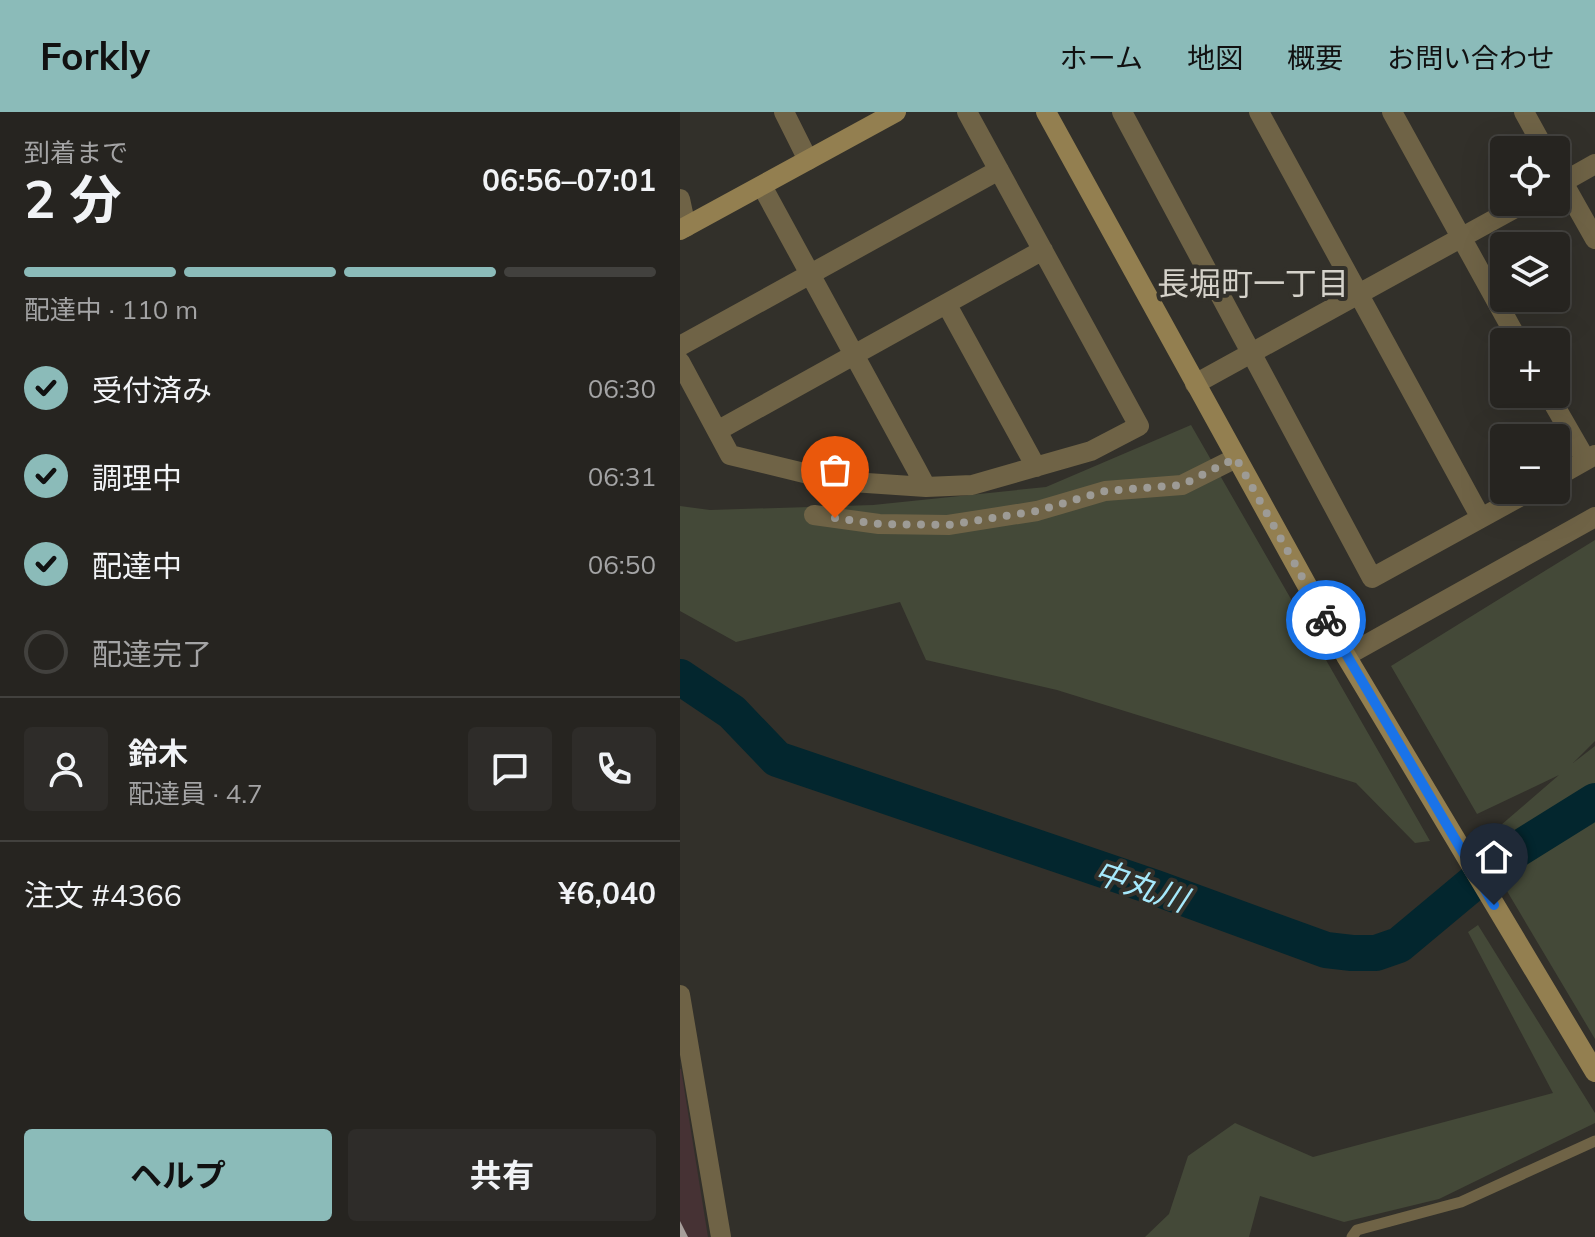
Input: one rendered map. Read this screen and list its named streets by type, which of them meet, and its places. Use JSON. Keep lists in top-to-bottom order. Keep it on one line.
{"districts":["長堀町一丁目"],"water":["中丸川"],"page":{"header":"Forkly","nav":["ホーム","地図","概要","お問い合わせ"],"heading":["2 分","到着まで","06:56–07:01"],"panel":["鈴木","配達員 · 4.7","注文 #4366","¥6,040"],"map_buttons":["+","−"],"bar":"配達中 · 110 m","list":[["受付済み","06:30"],["調理中","06:31"],["配達中","06:50"],"配達完了"],"buttons":["ヘルプ","共有"]}}
